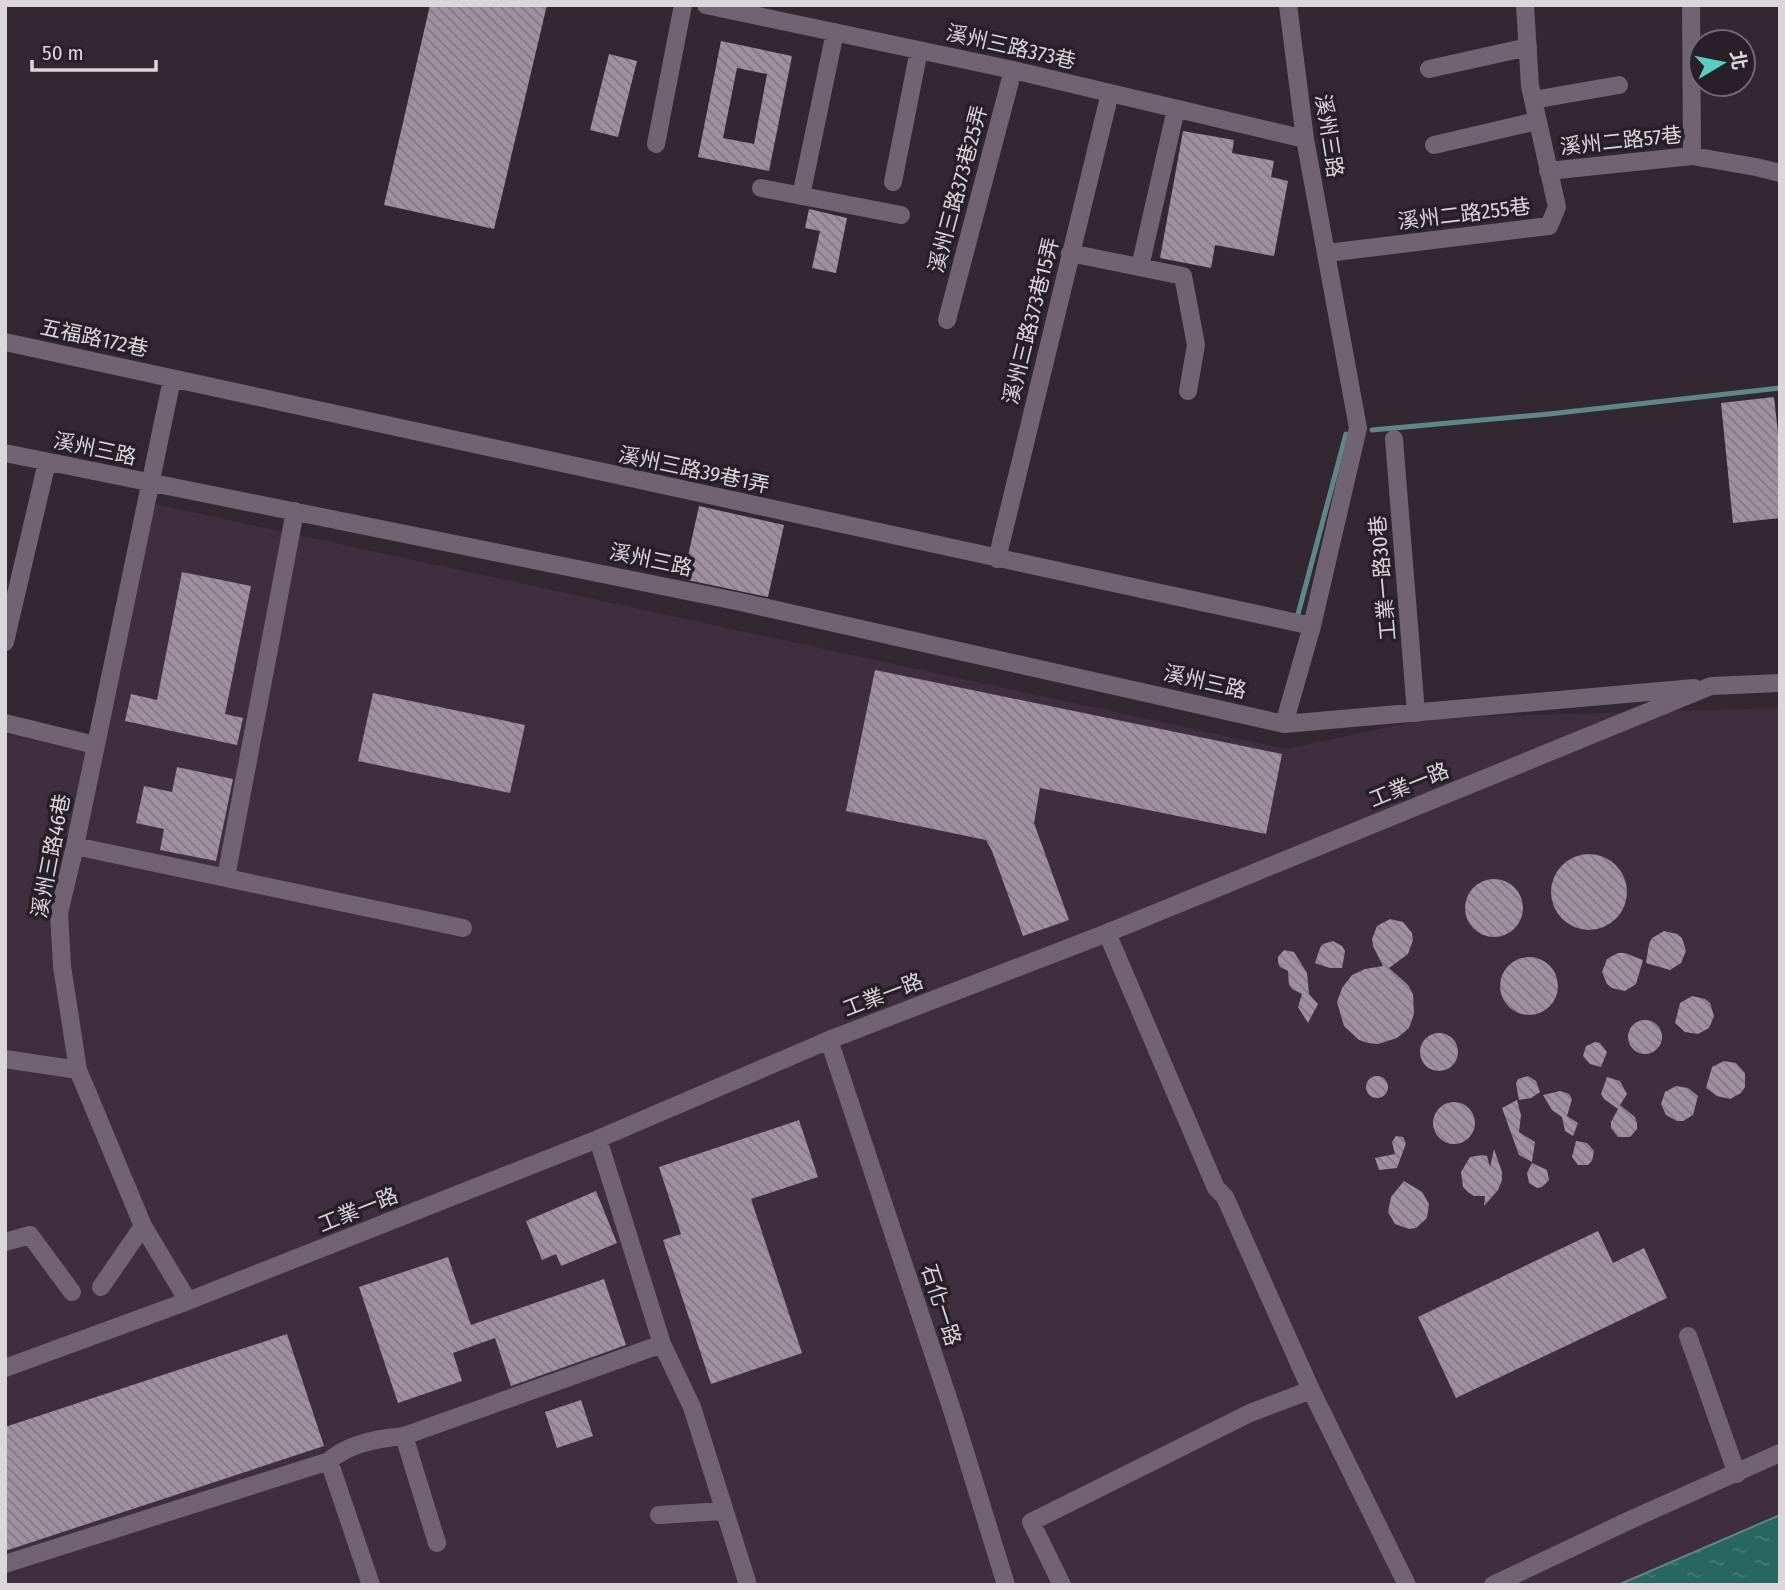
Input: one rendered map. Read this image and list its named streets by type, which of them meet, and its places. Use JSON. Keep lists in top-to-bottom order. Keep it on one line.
{"streets":{"street":["溪州三路373巷","溪州三路","溪州二路57巷","溪州三路373巷25弄","溪州二路255巷","溪州三路373巷15弄","五福路172巷","溪州三路39巷1弄","工業一路30巷","工業一路","溪州三路46巷","石化一路"]},"crossings":[["溪州三路373巷","溪州三路"],["溪州三路373巷","溪州三路373巷25弄"],["溪州三路373巷","溪州三路373巷15弄"],["溪州三路","溪州二路255巷"],["溪州三路","溪州三路39巷1弄"],["溪州三路","工業一路30巷"],["溪州三路","工業一路"],["溪州三路","溪州三路46巷"],["溪州二路57巷","溪州二路255巷"],["溪州三路373巷15弄","溪州三路39巷1弄"],["五福路172巷","溪州三路39巷1弄"],["工業一路","溪州三路46巷"],["工業一路","石化一路"]],"scale_bar":"50 m","north":"right"}
